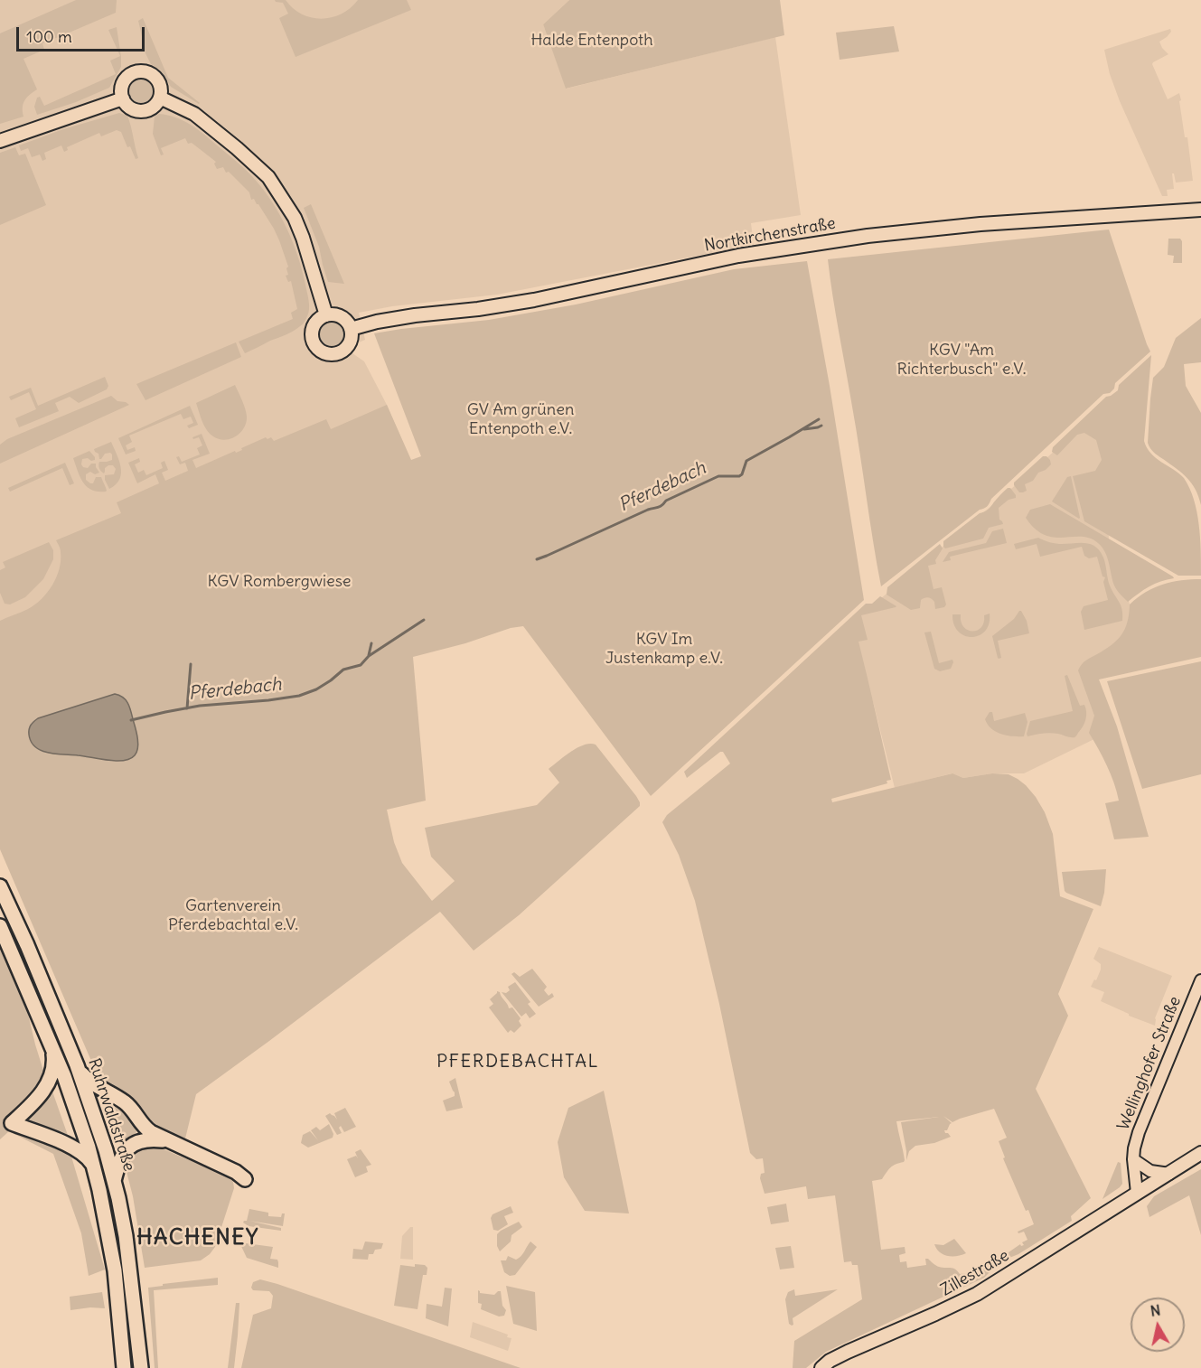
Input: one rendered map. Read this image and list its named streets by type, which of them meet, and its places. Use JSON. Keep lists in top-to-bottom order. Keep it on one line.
{"streets":{"highway":["Ruhrwaldstraße"],"main road":["Nortkirchenstraße","Zillestraße"],"street":["Wellinghofer Straße"]},"crossings":[["Wellinghofer Straße","Zillestraße"]],"districts":["PFERDEBACHTAL","HACHENEY"],"water":["Pferdebach"],"parks":["Halde Entenpoth","KGV \"Am Richterbusch\" e.V.","GV Am grünen Entenpoth e.V.","KGV Rombergwiese","KGV Im Justenkamp e.V.","Gartenverein Pferdebachtal e.V."],"scale_bar":"100 m","north":"top"}
